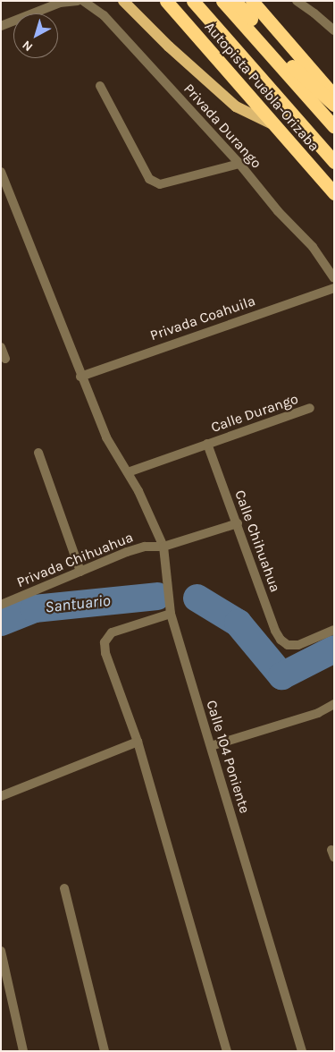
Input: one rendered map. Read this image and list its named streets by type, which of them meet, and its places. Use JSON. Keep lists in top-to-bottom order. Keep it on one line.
{"streets":{"highway":["Autopista Puebla-Orizaba"],"street":["Privada Durango","Privada Coahuila","Calle Durango","Calle Chihuahua","Privada Chihuahua","Calle 104 Poniente"]},"crossings":[["Privada Coahuila","Calle 104 Poniente"],["Calle Durango","Calle Chihuahua"],["Calle Durango","Calle 104 Poniente"],["Calle Chihuahua","Privada Chihuahua"],["Privada Chihuahua","Calle 104 Poniente"]],"water":["Santuario"],"north":"bottom left"}
